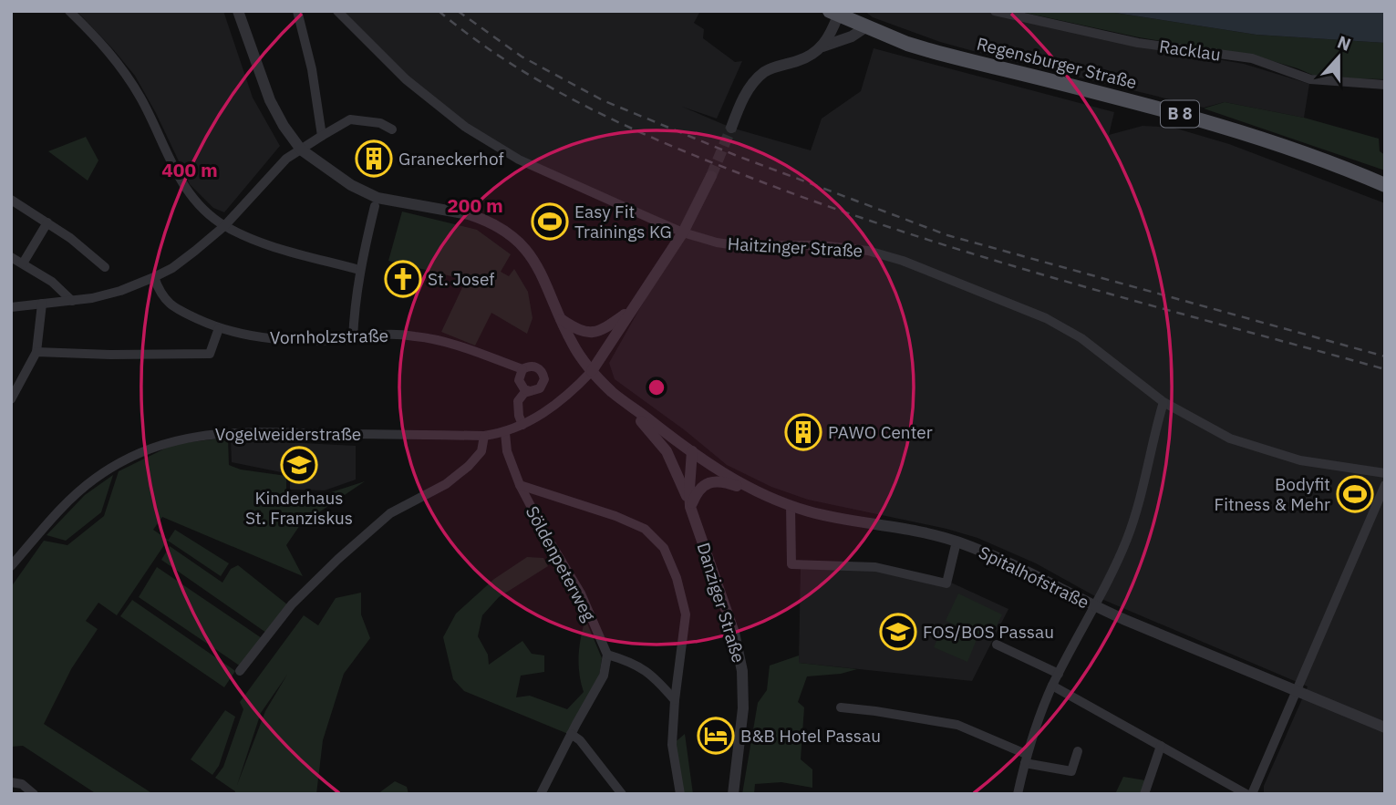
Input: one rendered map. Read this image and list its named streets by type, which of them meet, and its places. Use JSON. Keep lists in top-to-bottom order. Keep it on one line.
{"streets":{"main road":["Regensburger Straße","B 8"],"street":["Racklau","Haitzinger Straße","Vornholzstraße","Vogelweiderstraße","Söldenpeterweg","Spitalhofstraße","Danziger Straße"]},"crossings":[["Vornholzstraße","Vogelweiderstraße"],["Vogelweiderstraße","Söldenpeterweg"],["Vogelweiderstraße","Spitalhofstraße"],["Spitalhofstraße","Danziger Straße"]],"places":{"building":["Graneckerhof","PAWO Center"],"sports":["Easy Fit Trainings KG","Bodyfit Fitness & Mehr"],"church":["St. Josef"],"school or university":["Kinderhaus St. Franziskus","FOS/BOS Passau"],"hotel":["B&B Hotel Passau"]},"north":"top","rings":["400 m","200 m"]}
